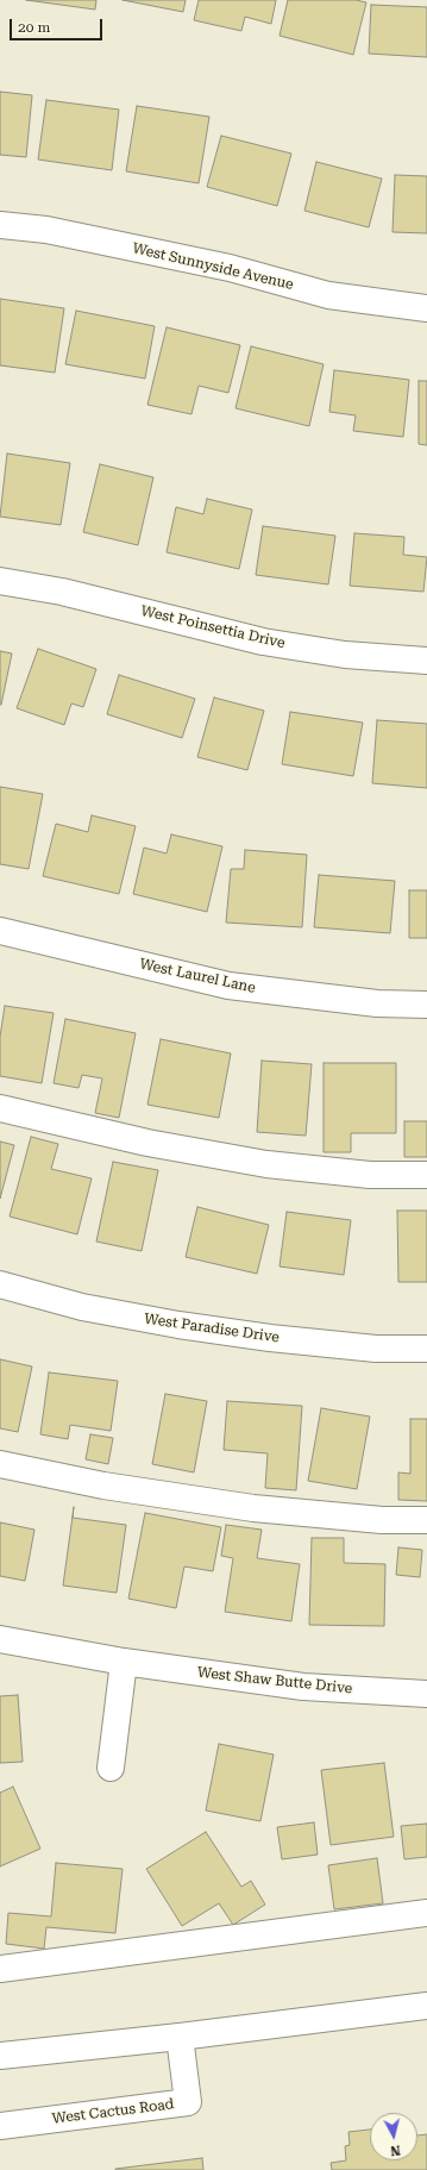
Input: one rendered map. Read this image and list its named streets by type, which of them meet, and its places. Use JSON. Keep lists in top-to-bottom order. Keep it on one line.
{"streets":{"street":["West Sunnyside Avenue","West Poinsettia Drive","West Laurel Lane","West Paradise Drive","West Shaw Butte Drive","West Cactus Road"]},"scale_bar":"20 m","north":"bottom"}
